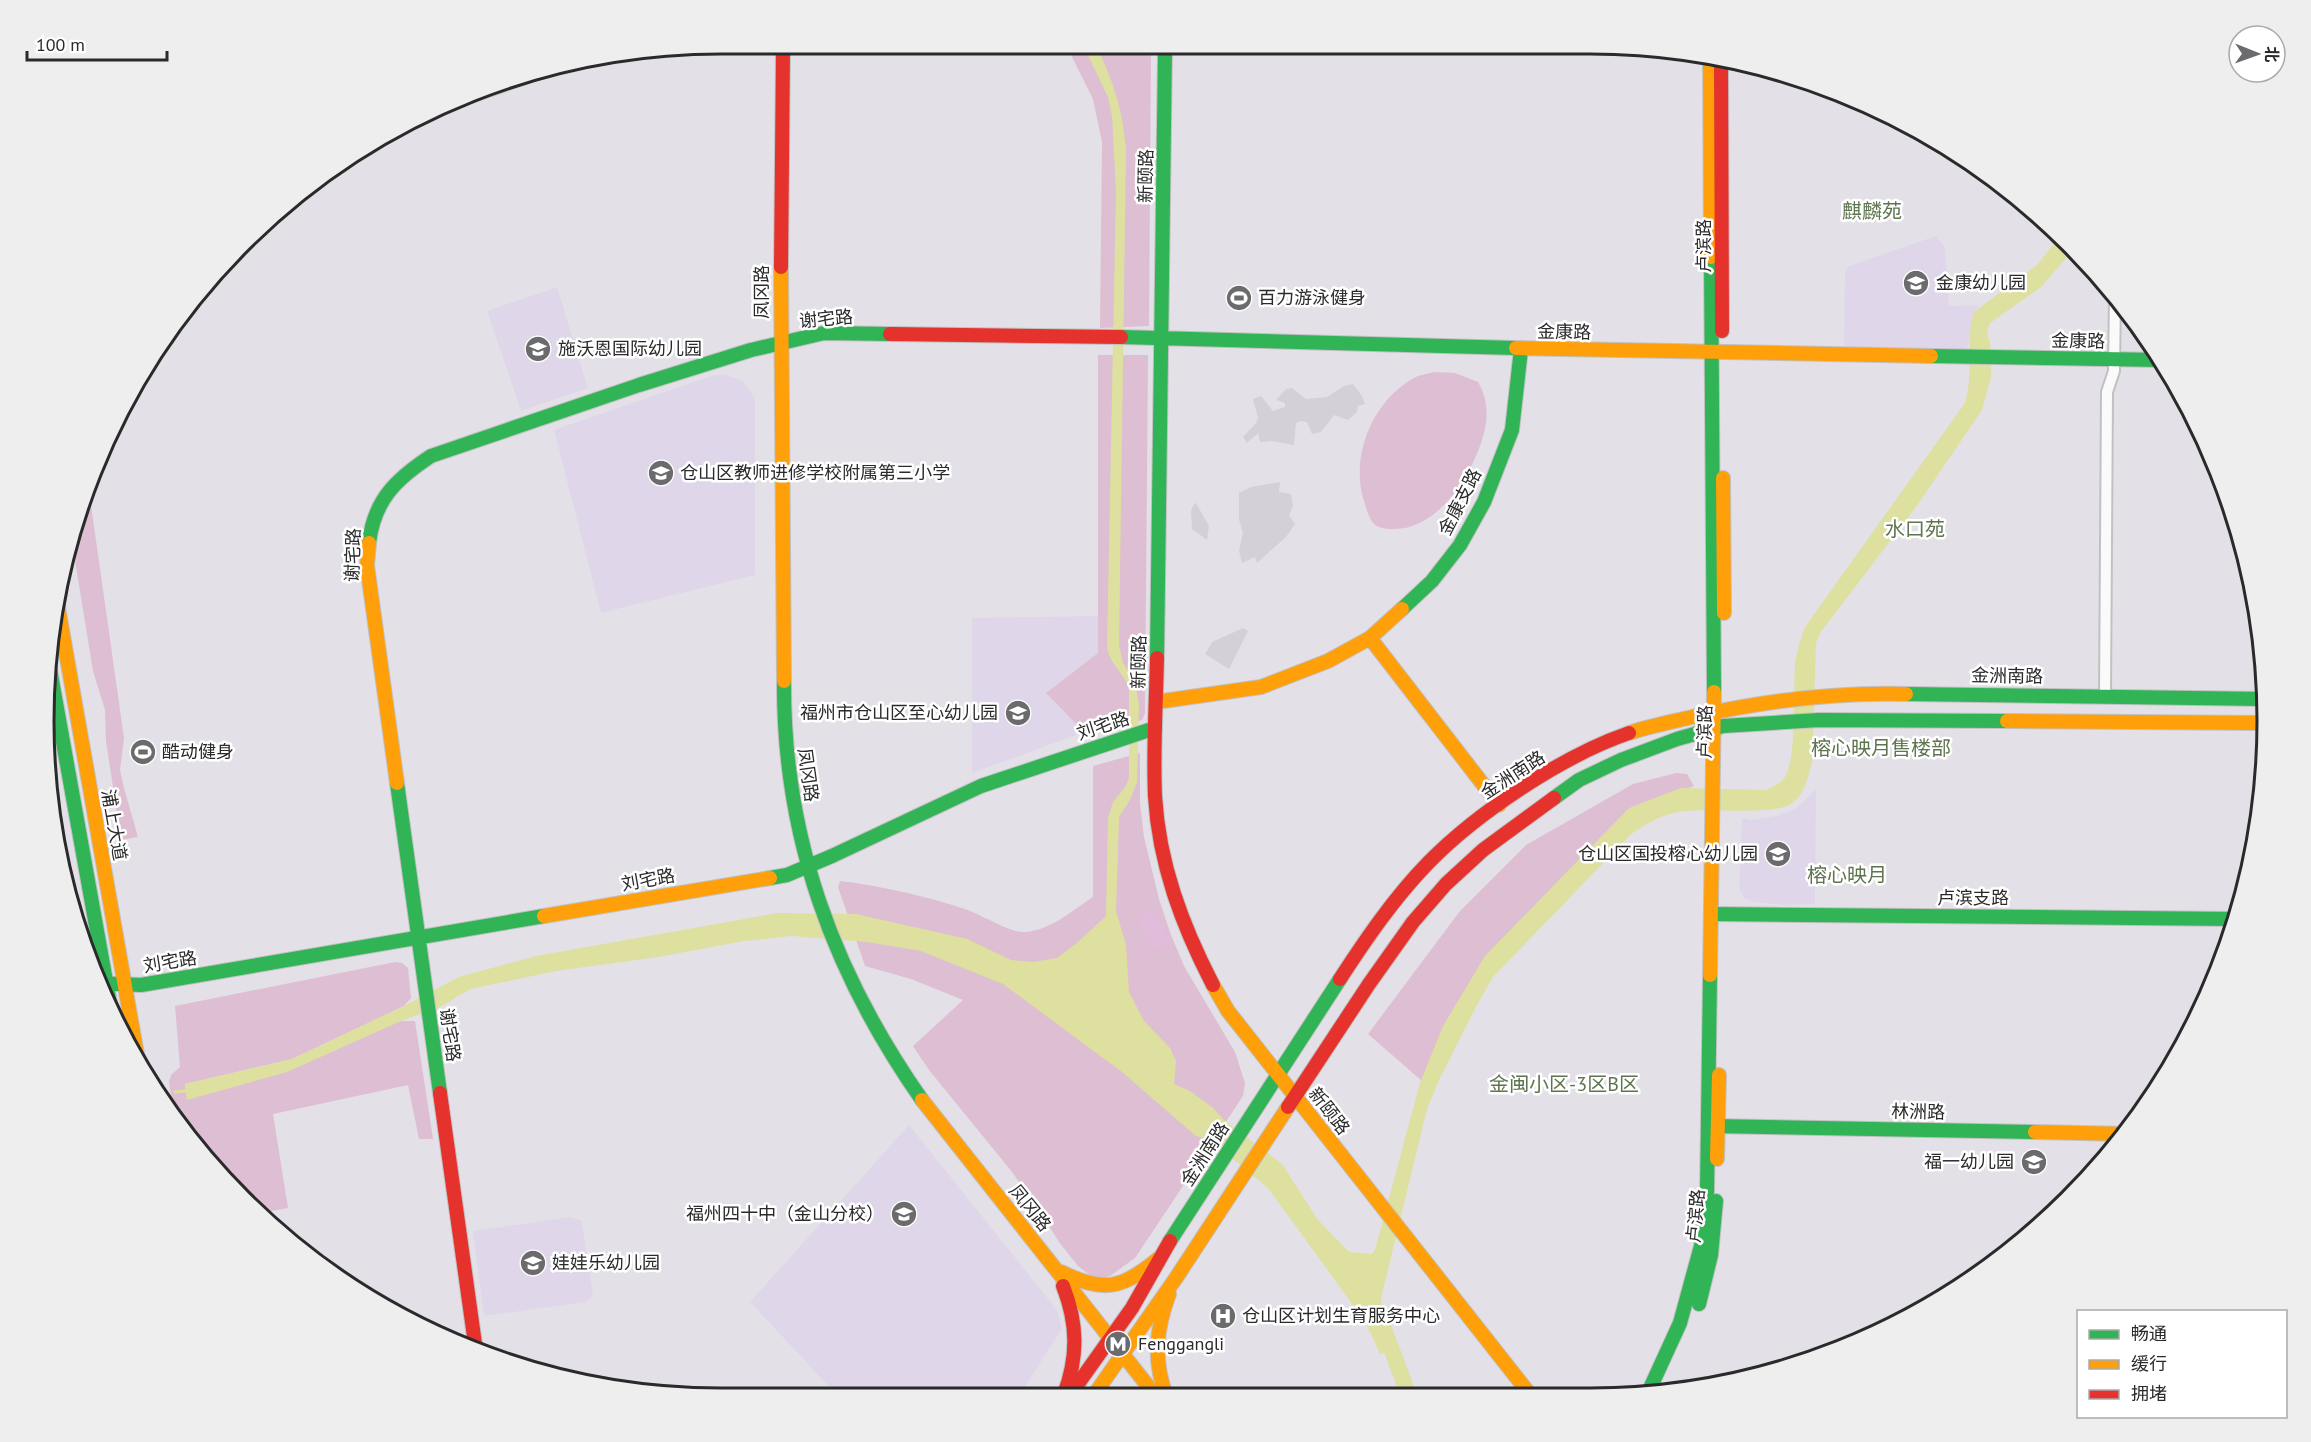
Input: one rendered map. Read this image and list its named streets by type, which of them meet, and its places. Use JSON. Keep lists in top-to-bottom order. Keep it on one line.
{"streets":{"main road":["新颐路","卢滨路","凤冈路","谢宅路","金康路","金康支路","金洲南路","刘宅路","浦上大道","卢滨支路","林洲路"]},"crossings":[["新颐路","谢宅路"],["新颐路","金康路"],["新颐路","金康支路"],["新颐路","金洲南路"],["新颐路","刘宅路"],["卢滨路","金康路"],["卢滨路","金洲南路"],["卢滨路","卢滨支路"],["卢滨路","林洲路"],["凤冈路","谢宅路"],["凤冈路","金洲南路"],["凤冈路","刘宅路"],["谢宅路","金康路"],["谢宅路","刘宅路"],["金康路","金康支路"],["刘宅路","浦上大道"]],"districts":["麒麟苑","水口苑","榕心映月售楼部","榕心映月","金闽小区-3区B区"],"places":{"school or university":["金康幼儿园","施沃恩国际幼儿园","仓山区教师进修学校附属第三小学","福州市仓山区至心幼儿园","仓山区国投榕心幼儿园","福一幼儿园","福州四十中（金山分校）","娃娃乐幼儿园"],"sports":["百力游泳健身","酷动健身"],"hospital":["仓山区计划生育服务中心"],"metro station":["Fenggangli"]},"legend":["畅通","缓行","拥堵"],"scale_bar":"100 m","north":"right"}
